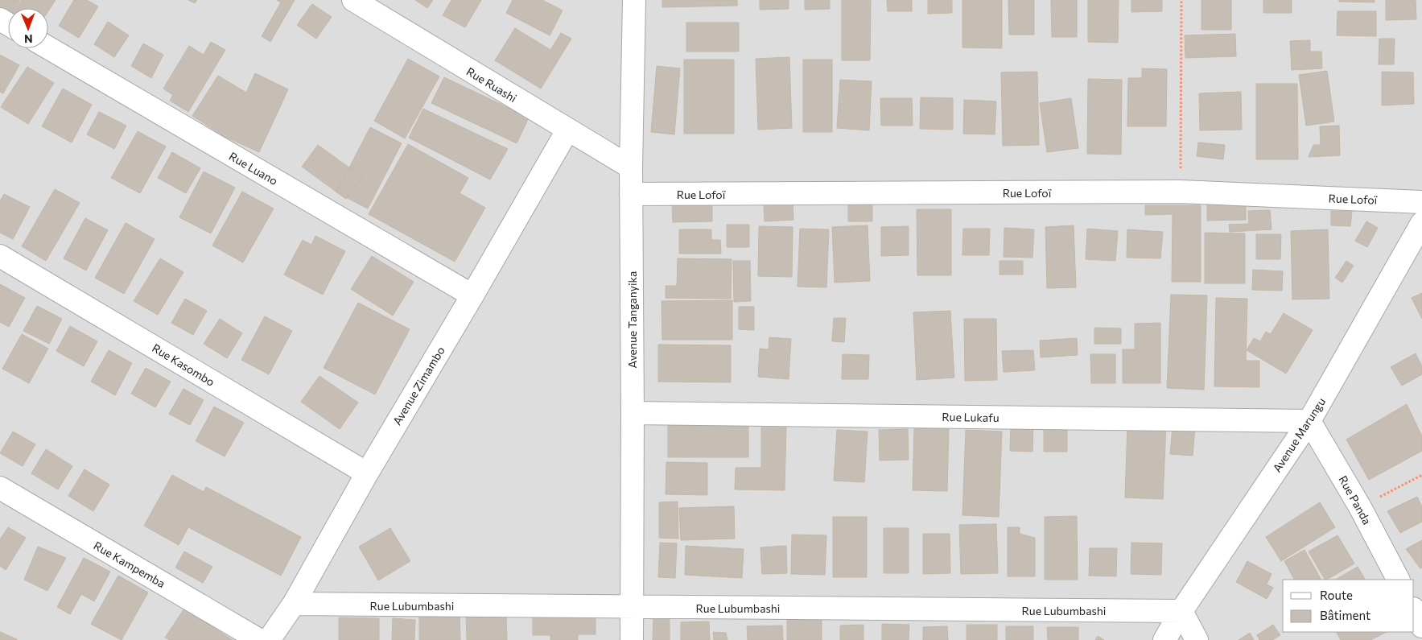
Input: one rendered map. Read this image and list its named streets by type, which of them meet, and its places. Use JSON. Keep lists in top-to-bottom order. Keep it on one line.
{"streets":{"street":["Rue Ruashi","Rue Luano","Rue Lofoï","Avenue Tanganyika","Rue Kasombo","Avenue Zimambo","Rue Lukafu","Avenue Marungu","Rue Panda","Rue Kampemba","Rue Lubumbashi"]},"crossings":[["Rue Ruashi","Avenue Tanganyika"],["Rue Ruashi","Avenue Zimambo"],["Rue Luano","Avenue Zimambo"],["Rue Lofoï","Avenue Tanganyika"],["Avenue Tanganyika","Rue Lukafu"],["Avenue Tanganyika","Rue Lubumbashi"],["Rue Kasombo","Avenue Zimambo"],["Avenue Zimambo","Rue Lubumbashi"],["Rue Lukafu","Avenue Marungu"],["Rue Lukafu","Rue Panda"],["Avenue Marungu","Rue Panda"],["Avenue Marungu","Rue Lubumbashi"]],"legend":["Route","Bâtiment"],"north":"bottom"}
